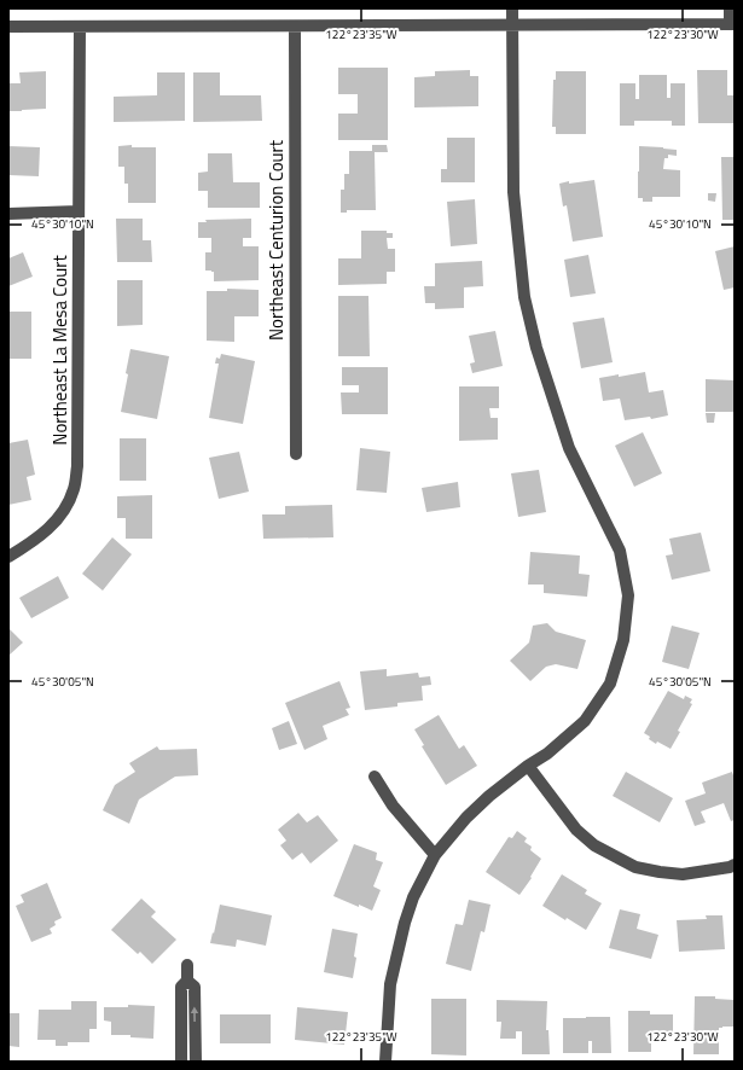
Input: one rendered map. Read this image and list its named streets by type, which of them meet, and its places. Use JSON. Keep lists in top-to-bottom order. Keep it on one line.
{"streets":{"street":["Northeast Centurion Court","Northeast La Mesa Court"]},"coordinates":["122°23'35\"W","122°23'30\"W","45°30'10\"N","45°30'05\"N"]}
